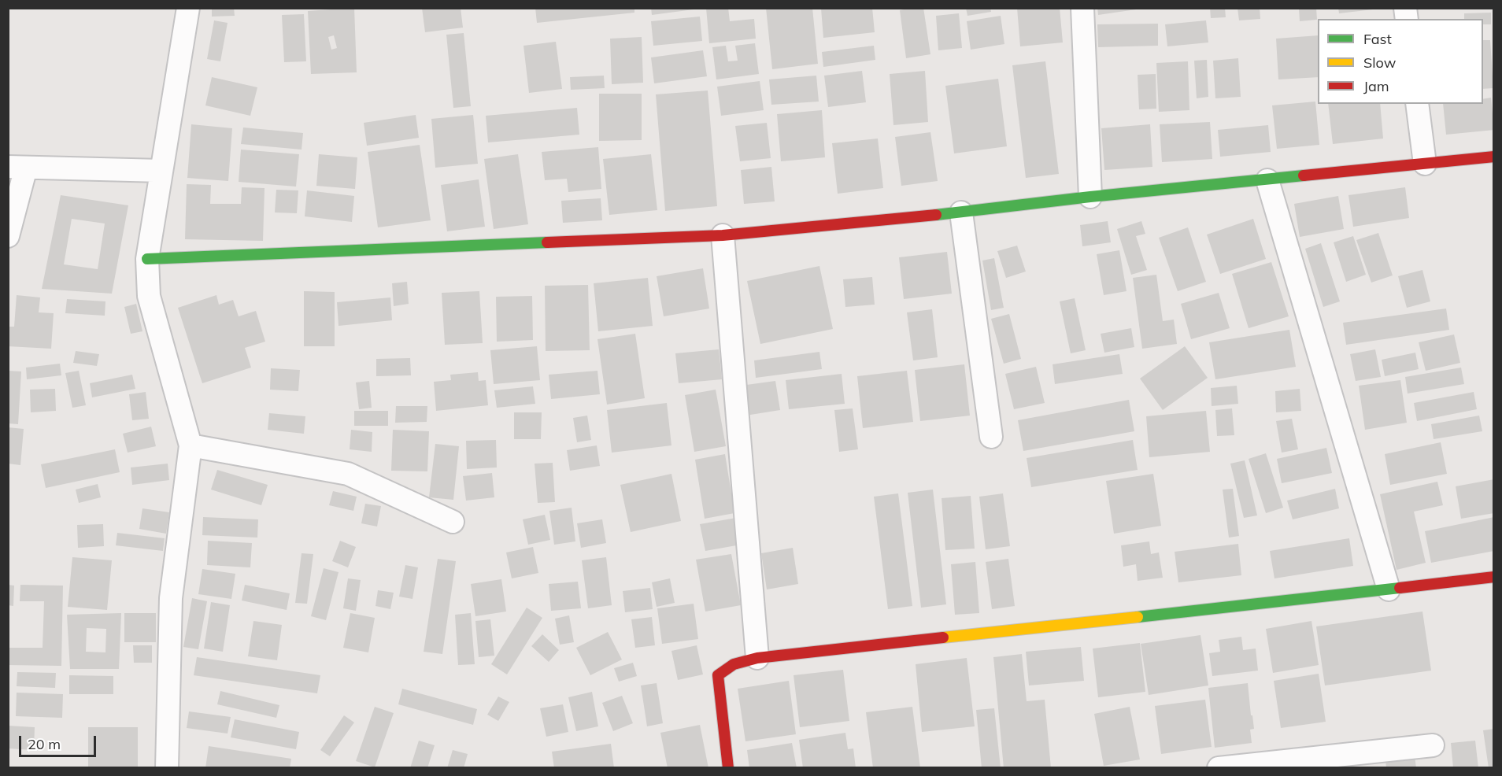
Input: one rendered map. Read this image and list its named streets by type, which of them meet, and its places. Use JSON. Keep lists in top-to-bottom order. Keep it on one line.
{"legend":["Fast","Slow","Jam"],"scale_bar":"20 m"}
